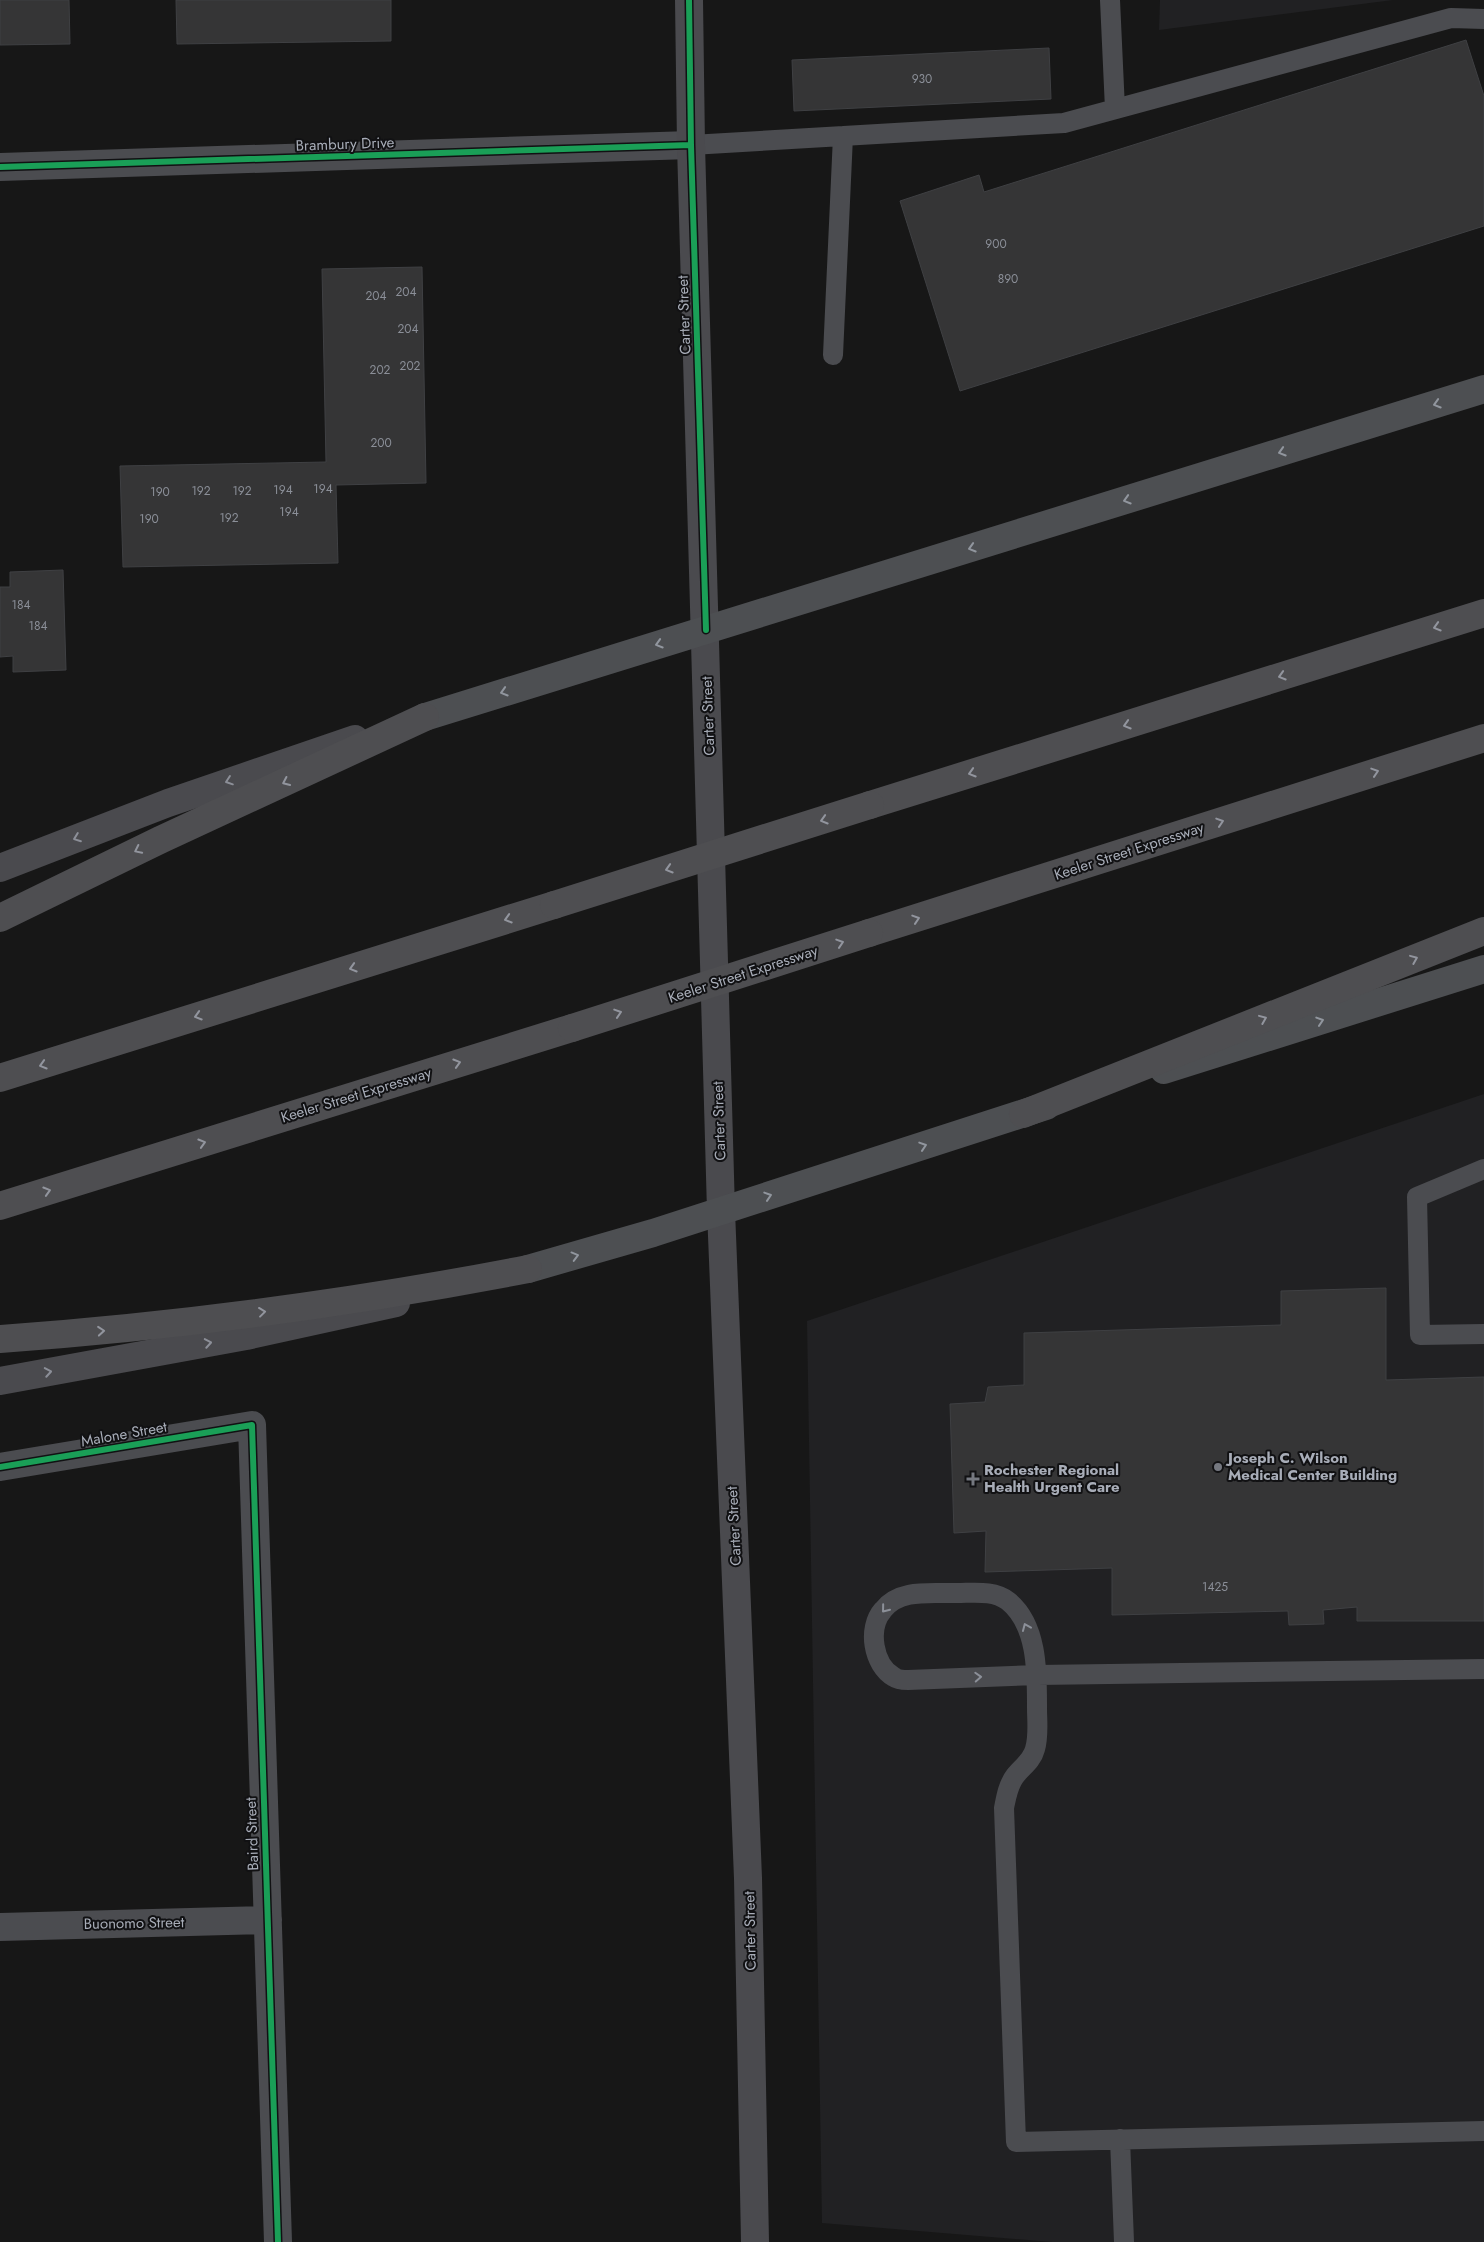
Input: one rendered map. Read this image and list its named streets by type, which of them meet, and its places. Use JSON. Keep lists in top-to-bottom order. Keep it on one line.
{"streets":{"highway":["Keeler Street Expressway"],"main road":["Carter Street"],"street":["Brambury Drive","Malone Street","Baird Street","Buonomo Street"]},"crossings":[["Brambury Drive","Carter Street"],["Malone Street","Baird Street"],["Baird Street","Buonomo Street"]],"places":{"other":["Joseph C. Wilson Medical Center Building"],"health":["Rochester Regional Health Urgent Care"]},"house_numbers":["930","900","890","204","204","204","202","202","200","194","194","192","192","190","194","192","190","184","184","1425"]}
